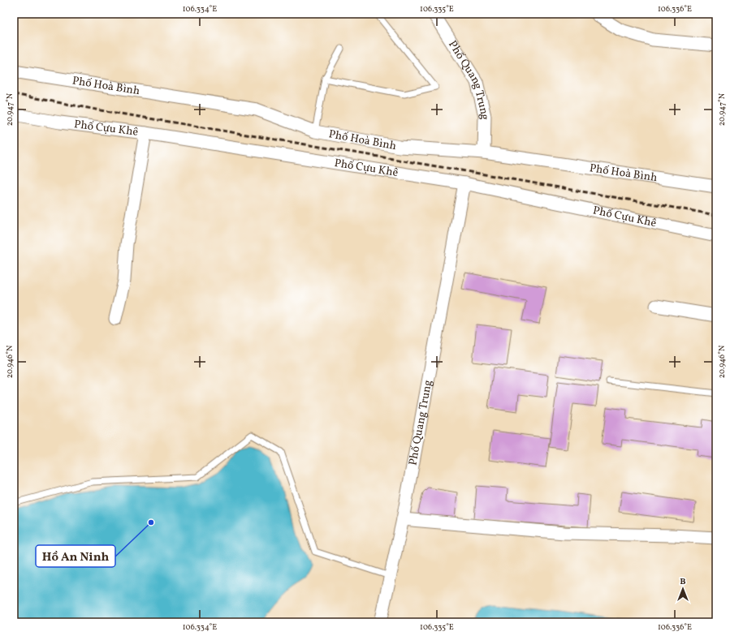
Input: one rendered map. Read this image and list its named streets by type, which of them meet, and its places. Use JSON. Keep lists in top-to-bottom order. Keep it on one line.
{"streets":{"street":["Phố Quang Trung","Phố Hoà Bình","Phố Cựu Khê"]},"crossings":[["Phố Quang Trung","Phố Hoà Bình"],["Phố Quang Trung","Phố Cựu Khê"]],"places":["Hồ An Ninh"],"north":"top","coordinates":["106.334°E","106.335°E","106.336°E","20.947°N","20.946°N"]}
